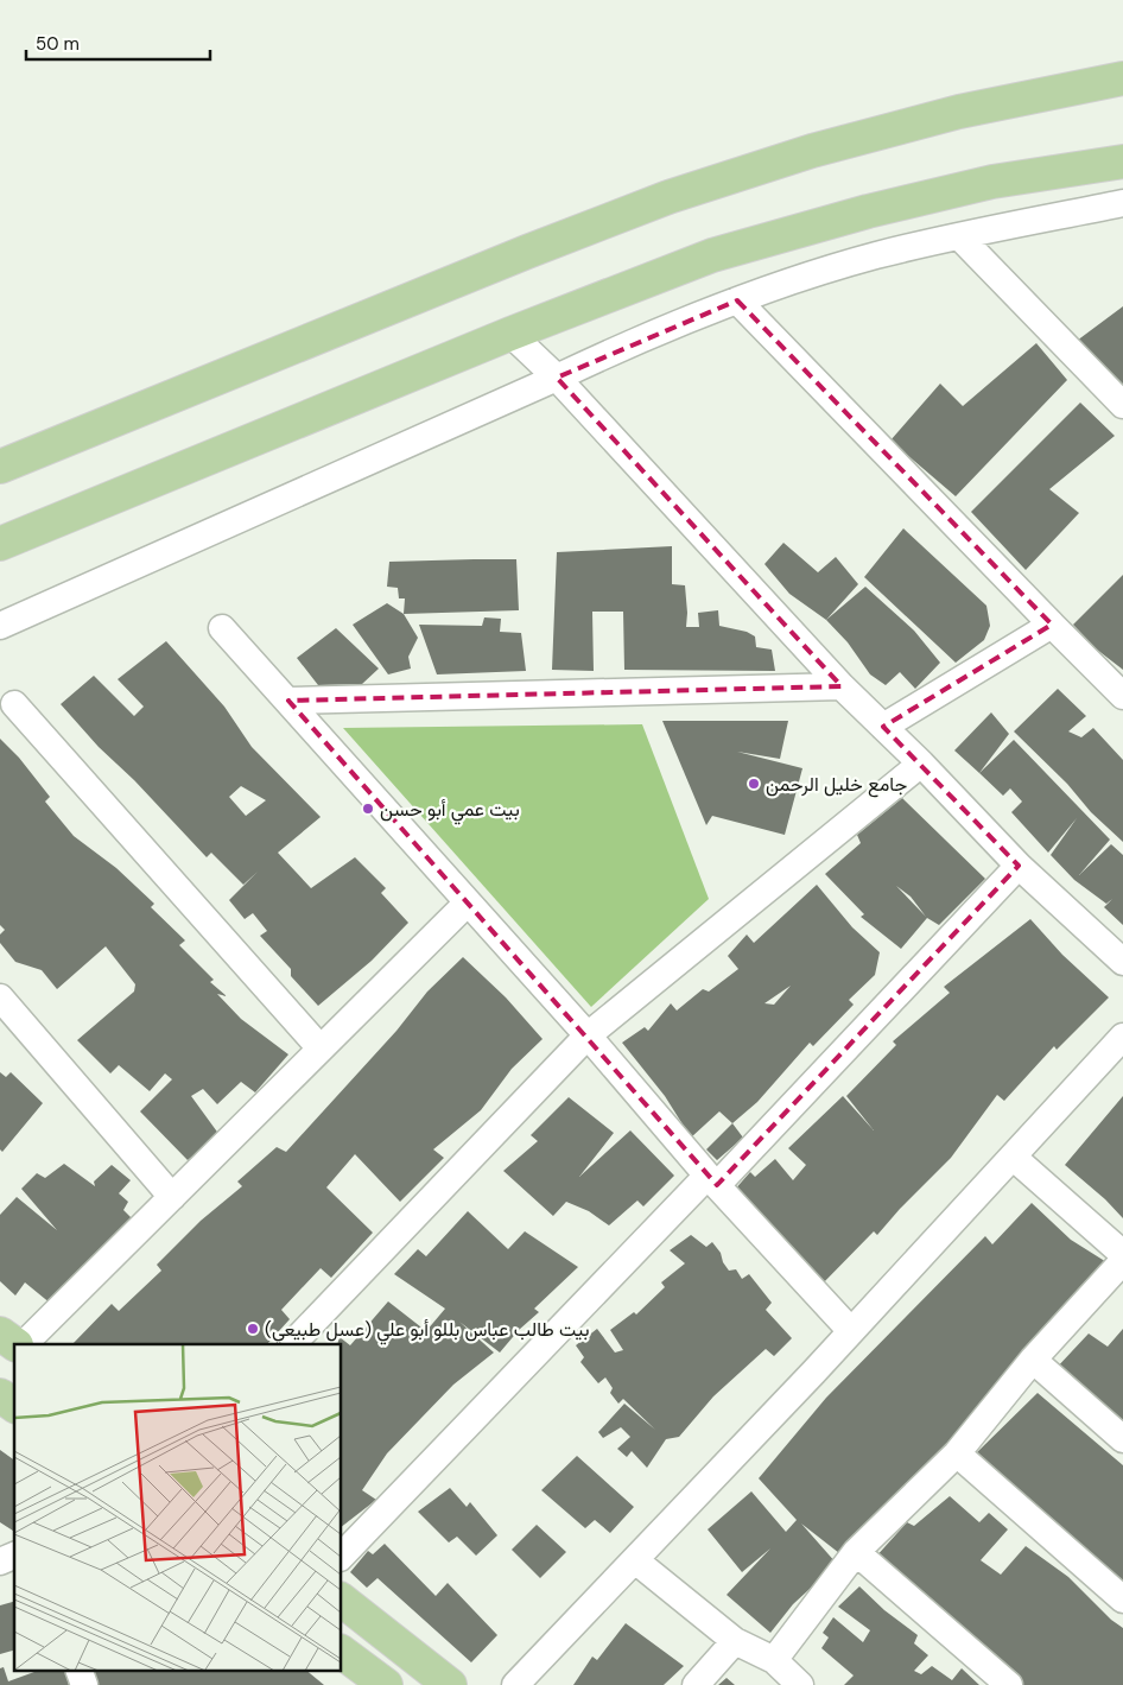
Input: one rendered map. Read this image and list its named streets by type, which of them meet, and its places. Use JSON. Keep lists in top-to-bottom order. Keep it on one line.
{"places":["جامع خليل الرحمن","بيت عمي أبو حسن","بيت طالب عباس بللو أبو علي (عسل طبيعي)"],"scale_bar":"50 m"}
